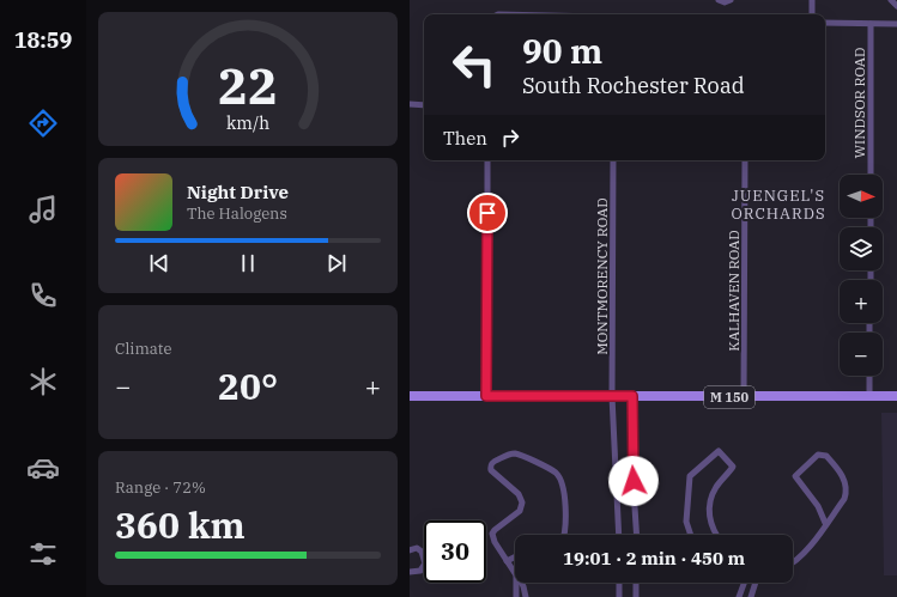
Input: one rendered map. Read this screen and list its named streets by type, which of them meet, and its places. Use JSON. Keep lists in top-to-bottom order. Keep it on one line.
{"streets":{"main road":["M 150"],"street":["WINDSOR ROAD","MONTMORENCY ROAD","KALHAVEN ROAD"]},"crossings":[["MONTMORENCY ROAD","M 150"],["KALHAVEN ROAD","M 150"]],"districts":["JUENGEL'S ORCHARDS"],"north":"right","page":{"tabs":"18:59","turn":["90 m","South Rochester Road"],"then":"Then","song":["Night Drive","The Halogens"],"map_buttons":["+","−"],"tile":["Climate",["Range · 72%","360 km"]],"heat":["−","20°","+"],"limit":"30","trip":"19:01 · 2 min · 450 m","gauge":["22","km/h"]}}
